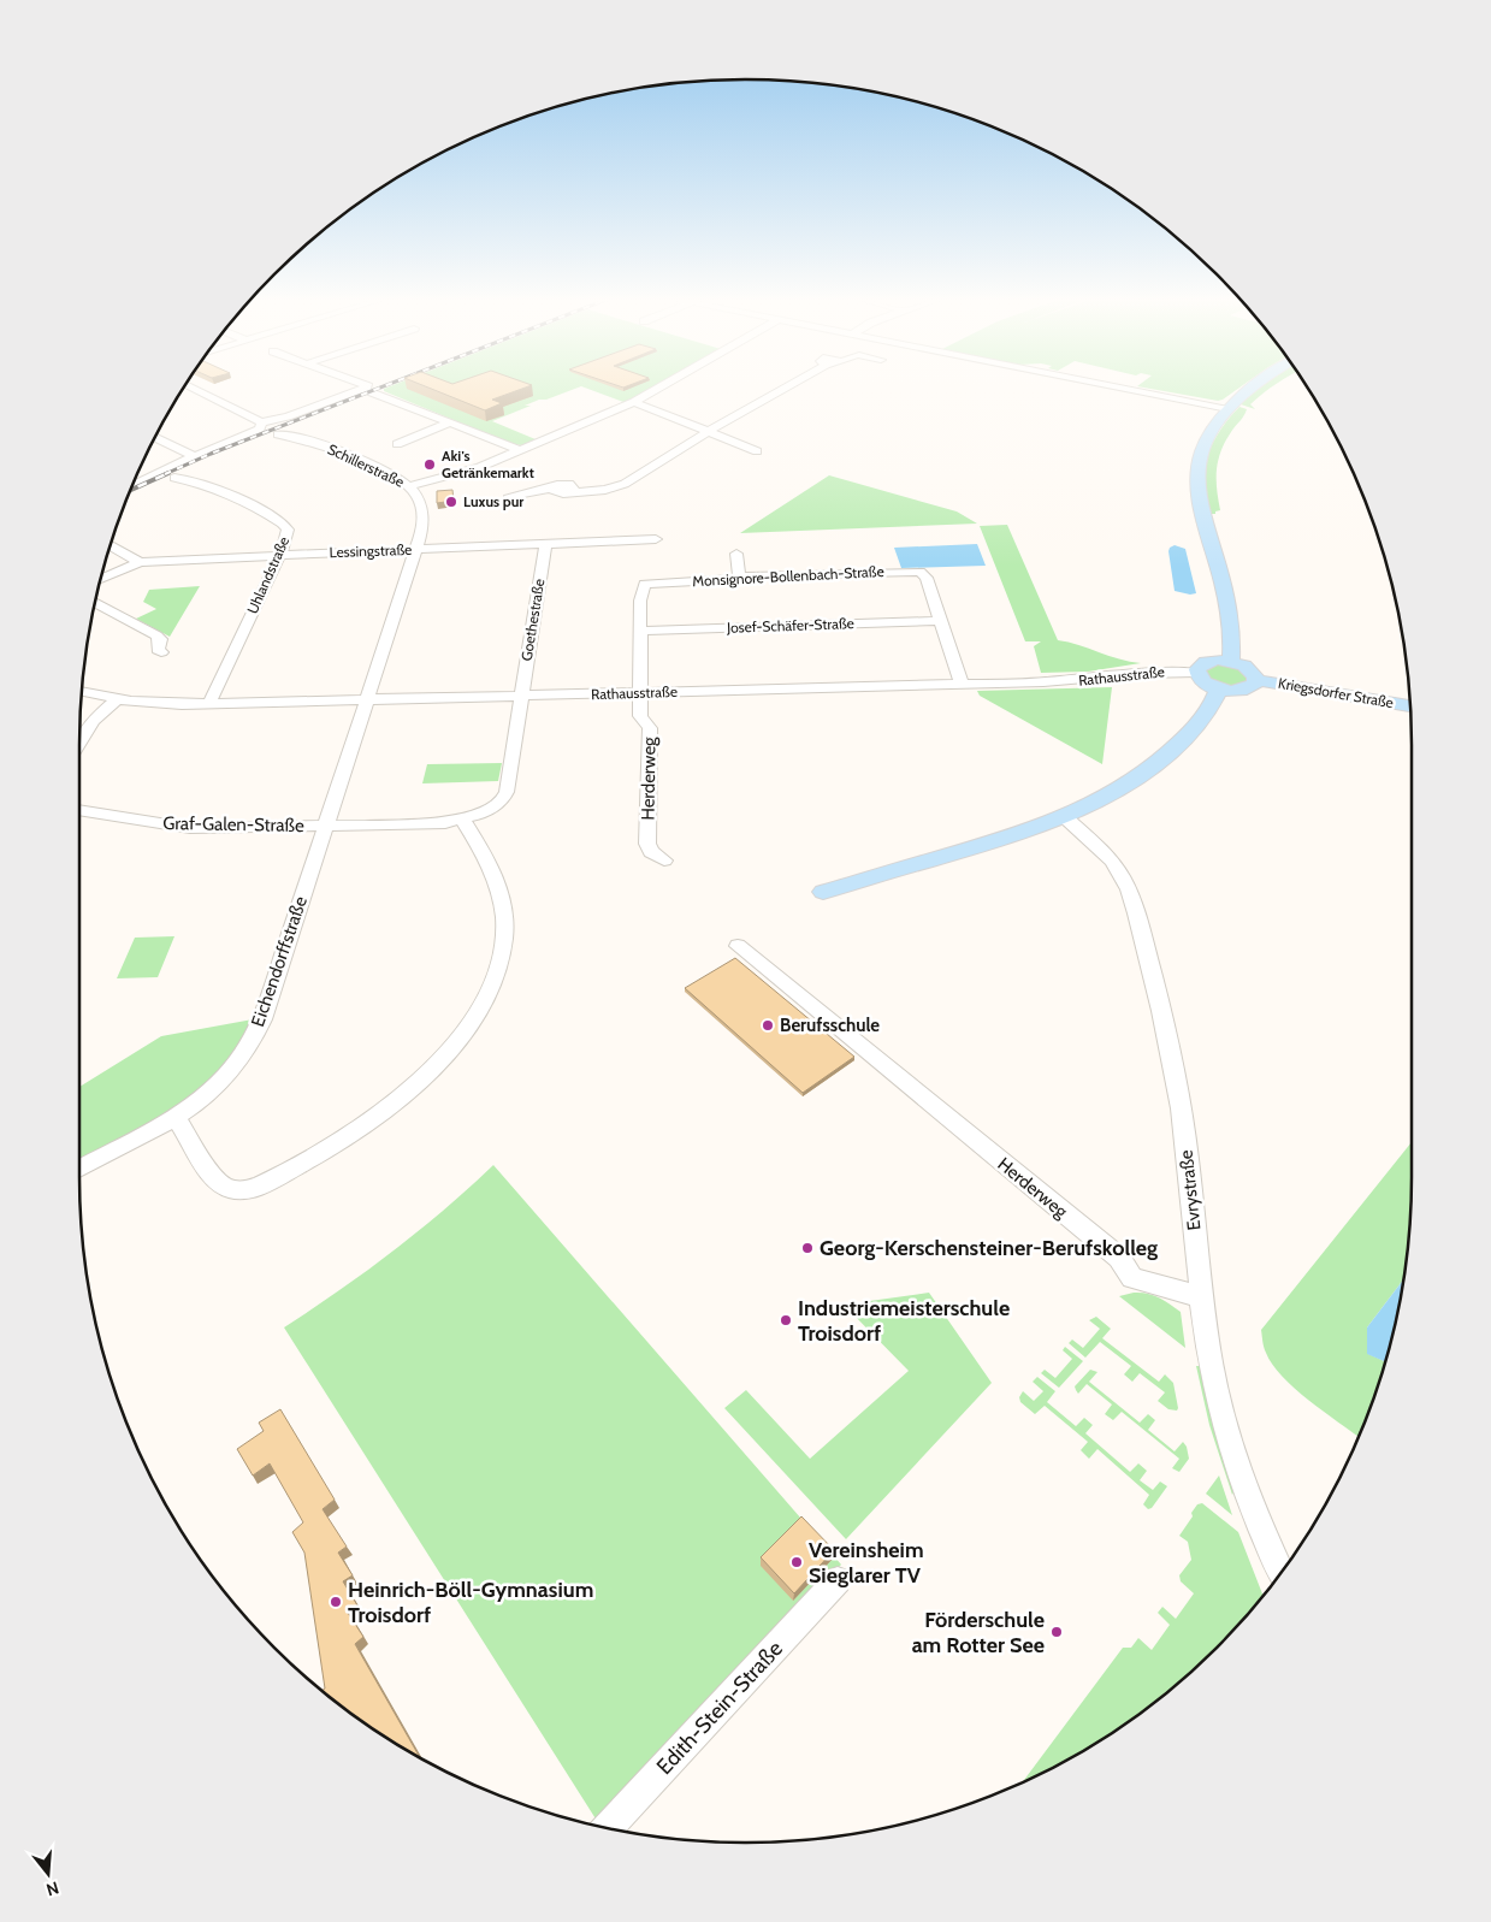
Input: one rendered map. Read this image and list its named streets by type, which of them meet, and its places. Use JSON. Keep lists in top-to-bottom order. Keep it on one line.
{"streets":{"main road":["Kriegsdorfer Straße"],"street":["Schillerstraße","Lessingstraße","Uhlandstraße","Monsignore-Bollenbach-Straße","Goethestraße","Josef-Schäfer-Straße","Rathausstraße","Herderweg","Graf-Galen-Straße","Eichendorffstraße","Evrystraße","Edith-Stein-Straße"]},"crossings":[["Schillerstraße","Lessingstraße"],["Schillerstraße","Rathausstraße"],["Schillerstraße","Eichendorffstraße"],["Lessingstraße","Uhlandstraße"],["Lessingstraße","Goethestraße"],["Uhlandstraße","Rathausstraße"],["Monsignore-Bollenbach-Straße","Josef-Schäfer-Straße"],["Monsignore-Bollenbach-Straße","Rathausstraße"],["Monsignore-Bollenbach-Straße","Herderweg"],["Goethestraße","Rathausstraße"],["Goethestraße","Graf-Galen-Straße"],["Rathausstraße","Herderweg"],["Rathausstraße","Eichendorffstraße"],["Herderweg","Evrystraße"],["Graf-Galen-Straße","Eichendorffstraße"]],"places":["Aki's Getränkemarkt","Luxus pur","Berufsschule","Georg-Kerschensteiner-Berufskolleg","Industriemeisterschule Troisdorf","Vereinsheim Sieglarer TV","Heinrich-Böll-Gymnasium Troisdorf","Förderschule am Rotter See"],"north":"bottom"}
